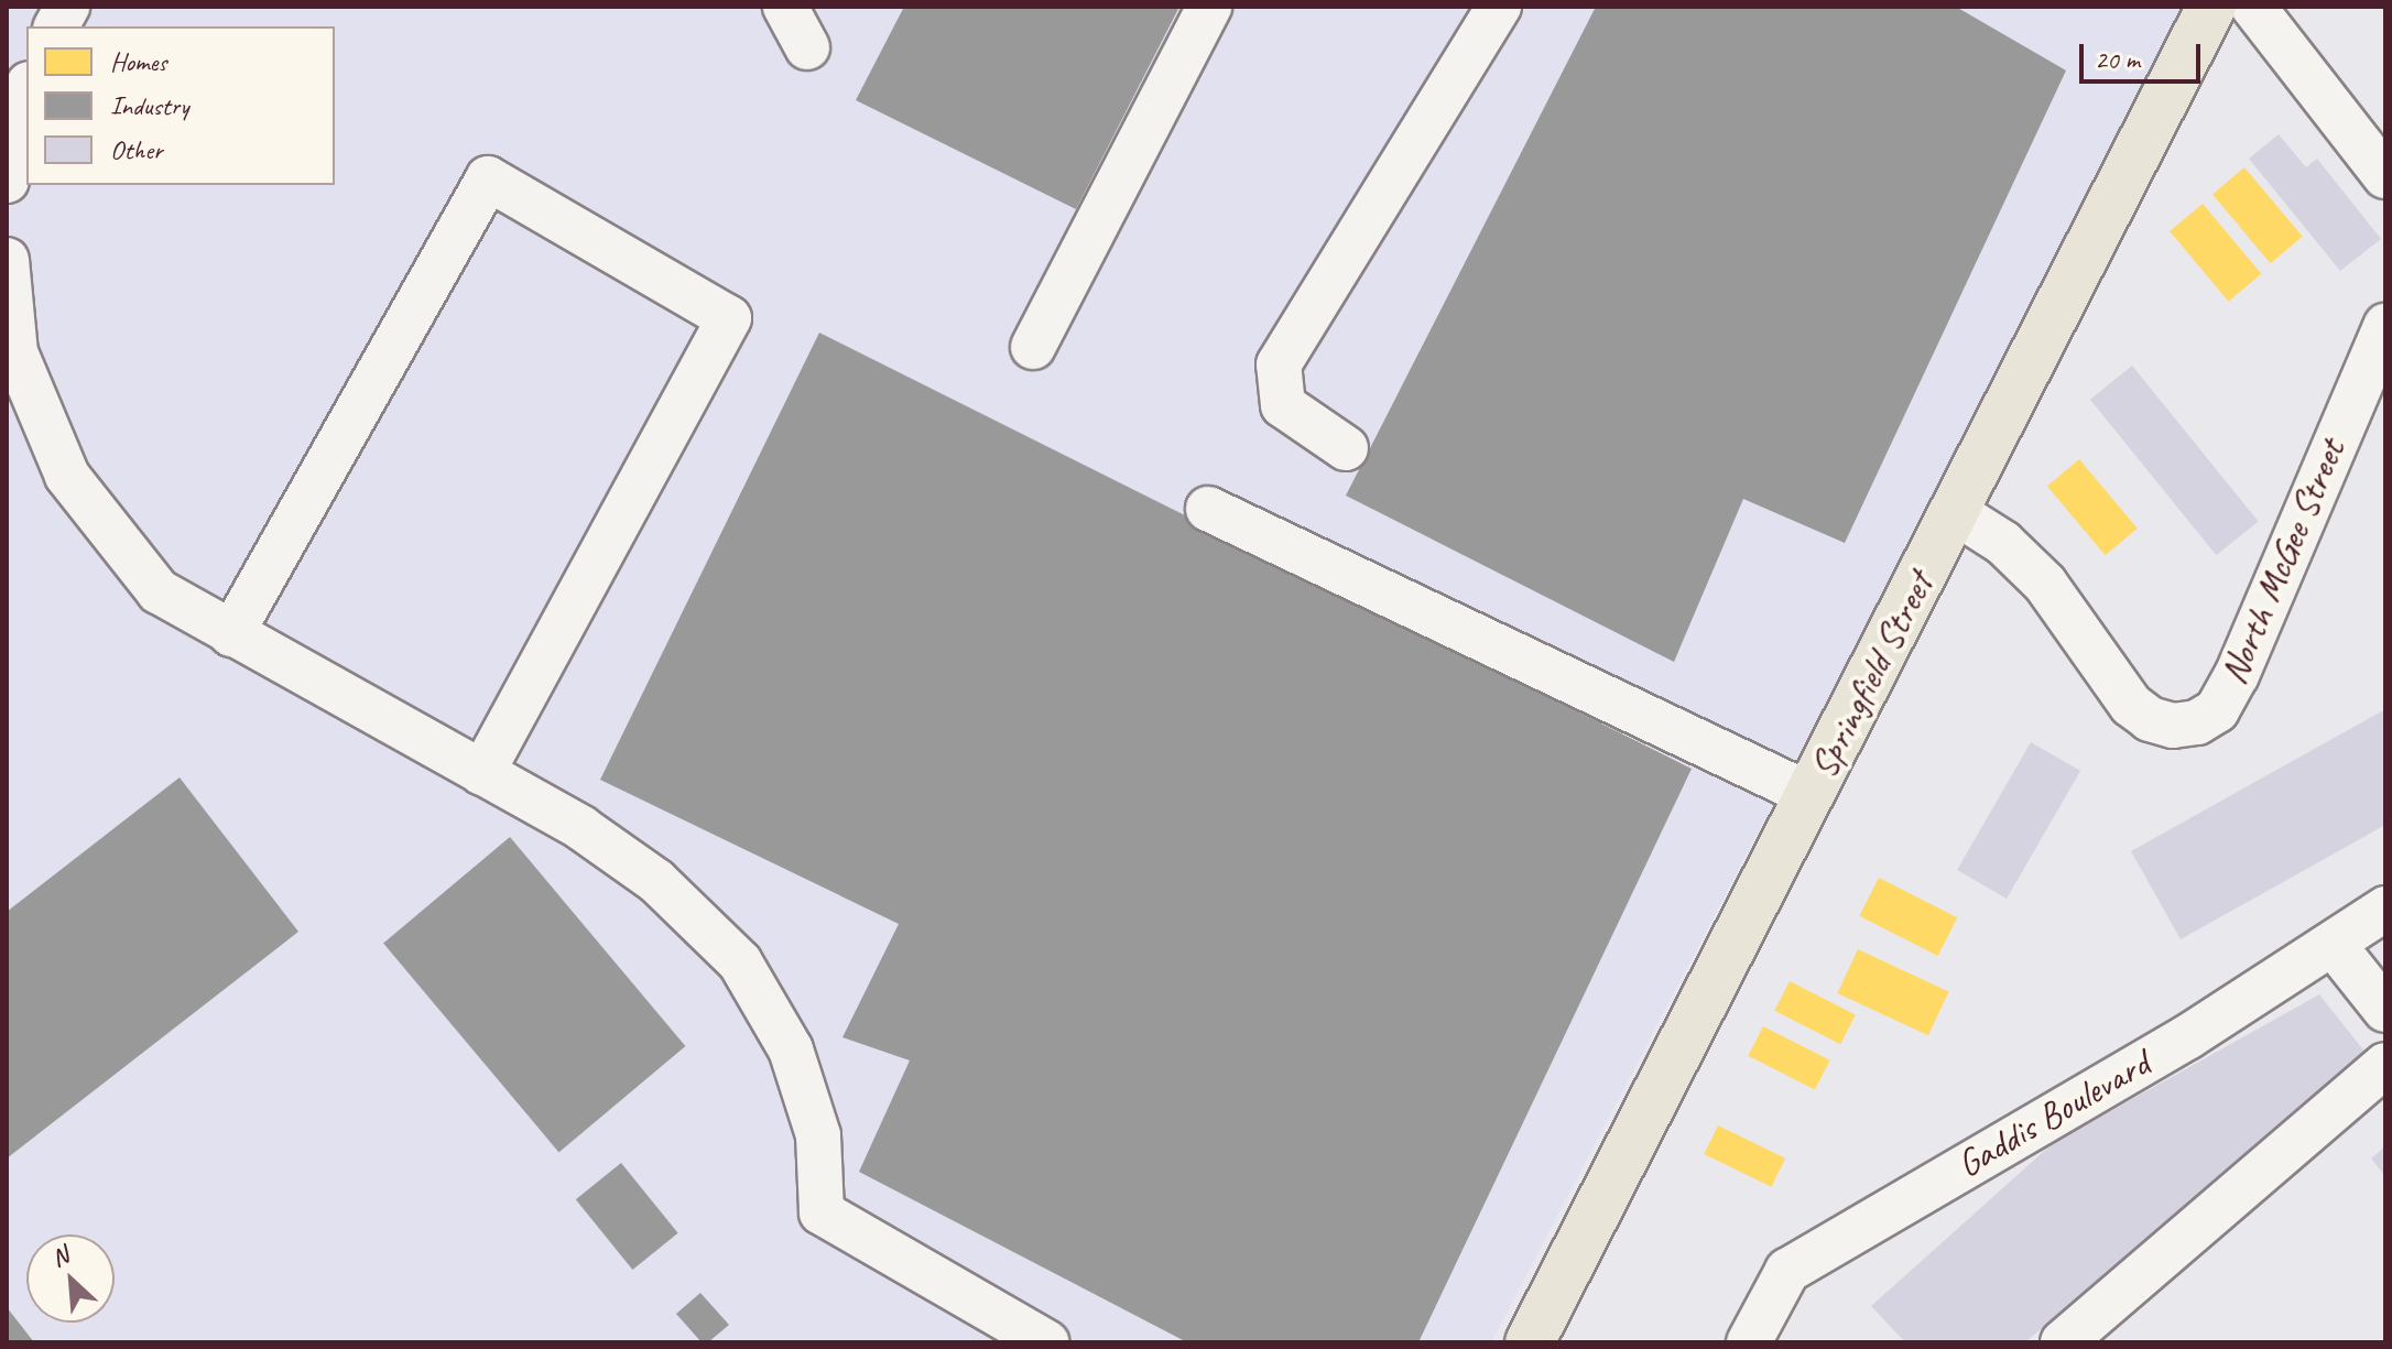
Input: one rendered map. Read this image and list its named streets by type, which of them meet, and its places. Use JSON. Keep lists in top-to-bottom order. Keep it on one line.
{"streets":{"main road":["Springfield Street"],"street":["North McGee Street","Gaddis Boulevard"]},"crossings":[["North McGee Street","Springfield Street"]],"legend":["Homes","Industry","Other"],"scale_bar":"20 m","north":"top left"}
